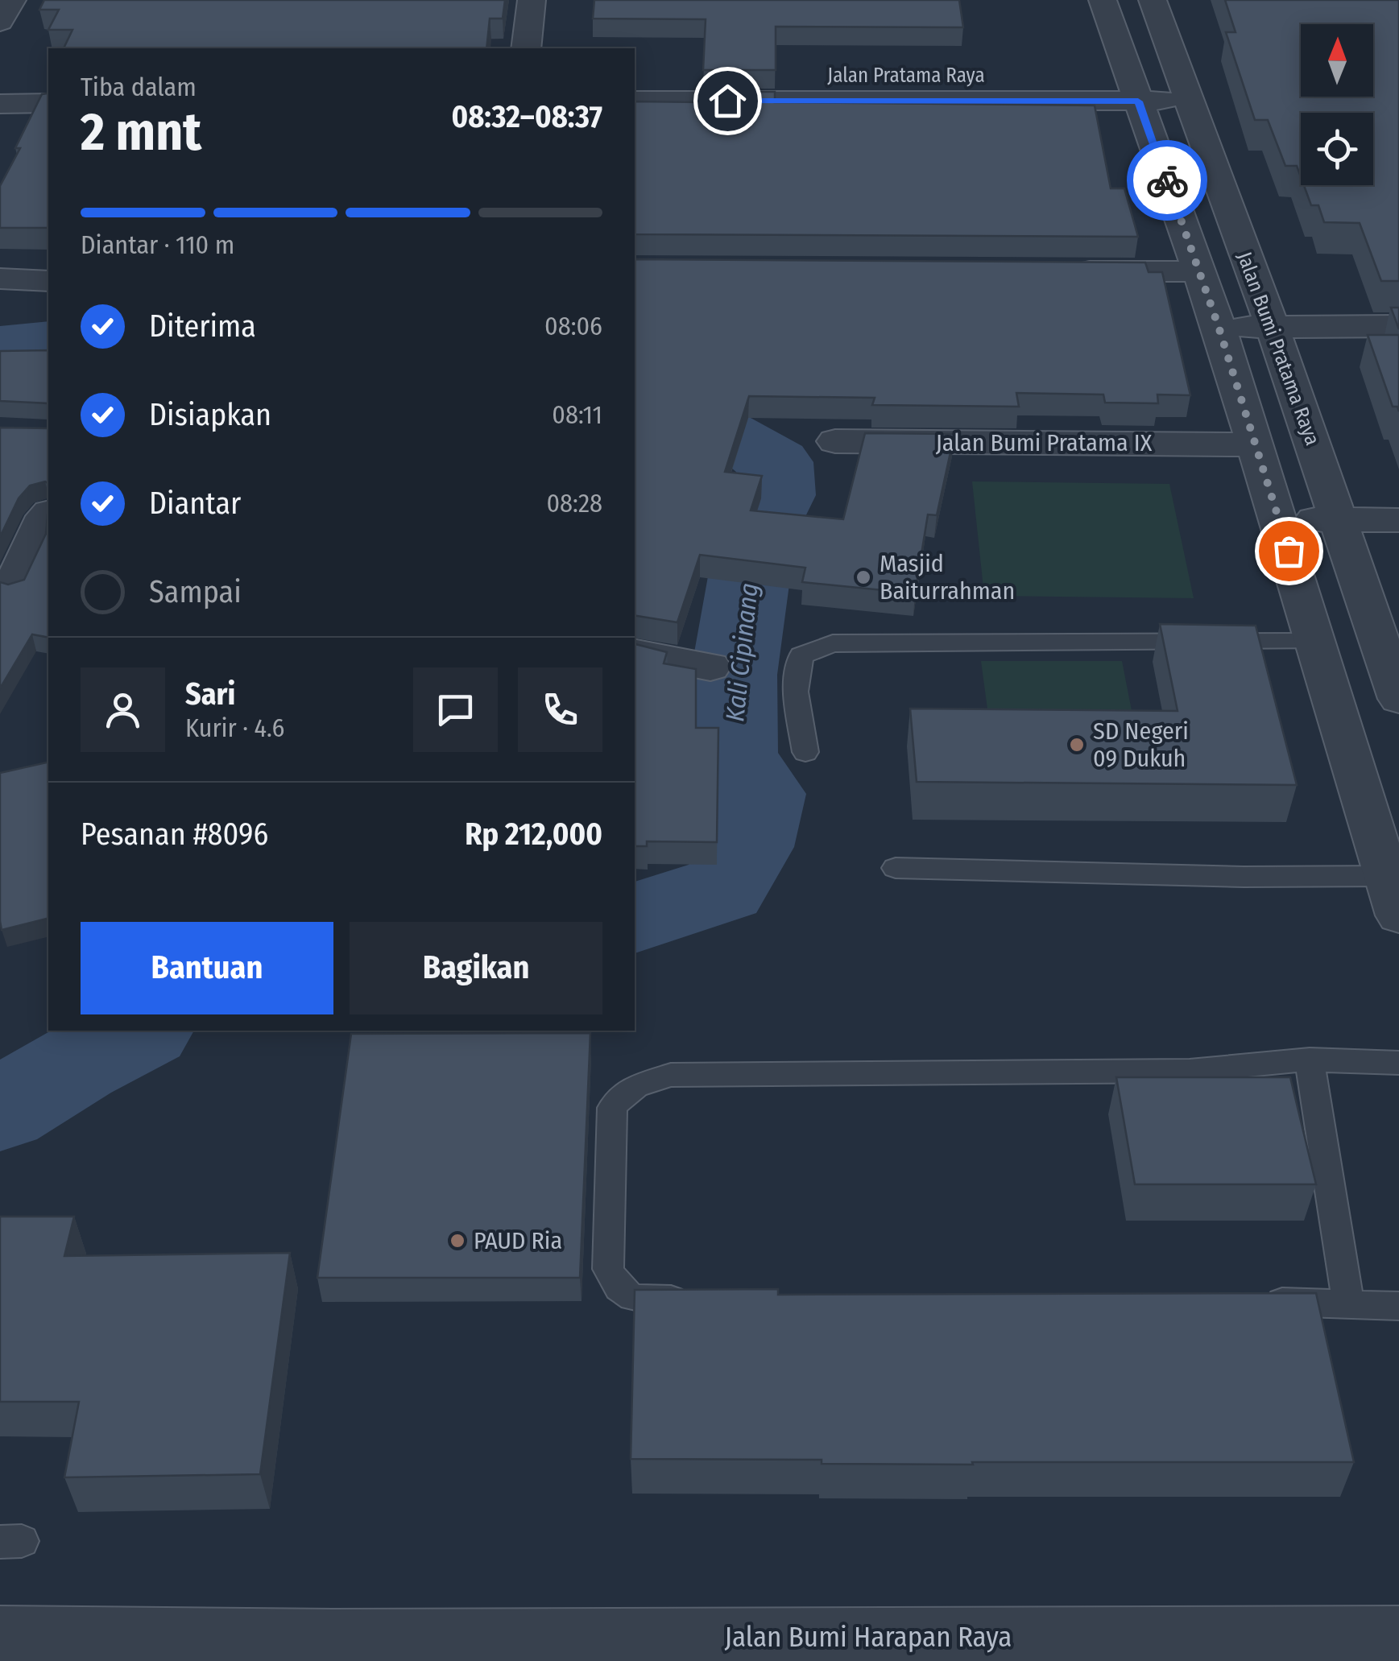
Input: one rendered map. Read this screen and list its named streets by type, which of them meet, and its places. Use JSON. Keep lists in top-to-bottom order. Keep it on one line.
{"streets":{"street":["Jalan Pratama Raya","Jalan Bumi Pratama Raya","Jalan Bumi Pratama IX","Jalan Bumi Harapan Raya"]},"crossings":[["Jalan Pratama Raya","Jalan Bumi Pratama Raya"],["Jalan Bumi Pratama Raya","Jalan Bumi Pratama IX"]],"water":["Kali Cipinang"],"places":["Masjid Baiturrahman","SD Negeri 09 Dukuh","PAUD Ria"],"north":"top","page":{"heading":["2 mnt","Tiba dalam","08:32–08:37"],"panel":["Sari","Kurir · 4.6","Pesanan #8096","Rp 212,000"],"bar":"Diantar · 110 m","list":[["Diterima","08:06"],["Disiapkan","08:11"],["Diantar","08:28"],"Sampai"],"buttons":["Bantuan","Bagikan"]}}
